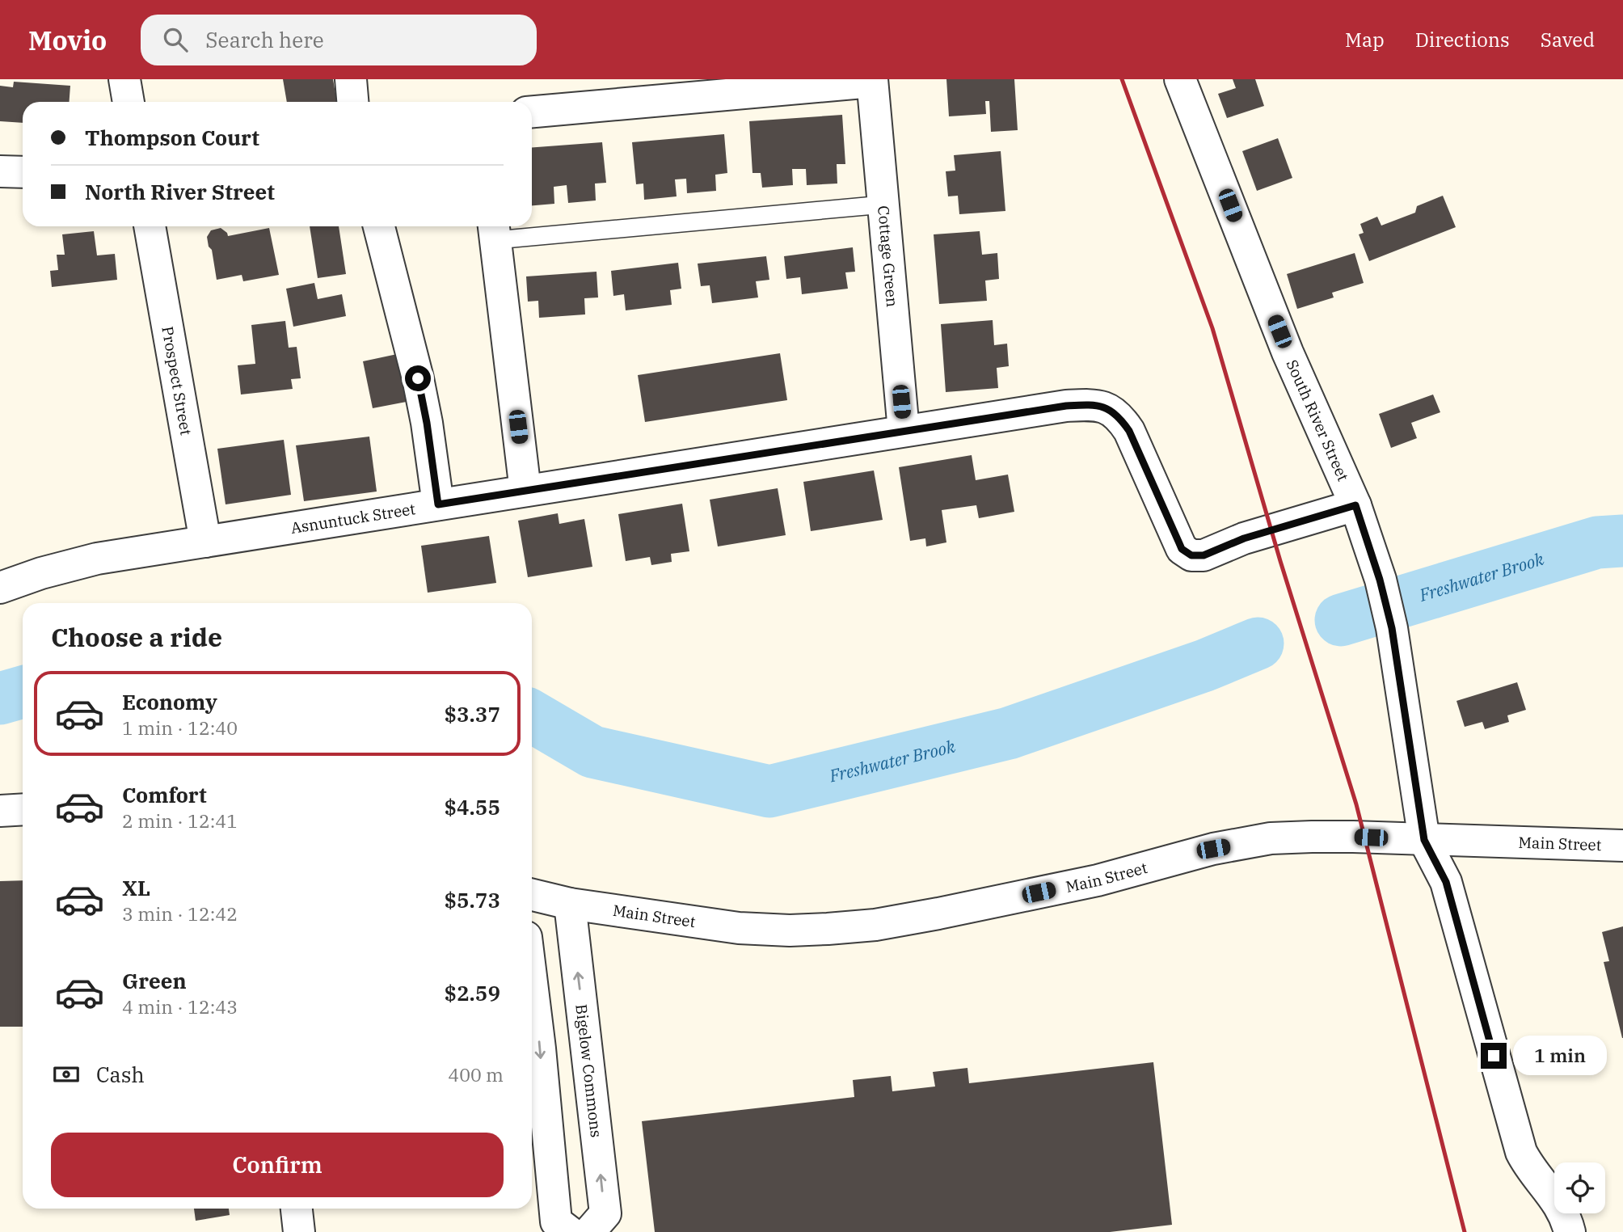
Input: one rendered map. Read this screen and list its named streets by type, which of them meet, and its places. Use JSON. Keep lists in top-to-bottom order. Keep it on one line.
{"streets":{"street":["Cottage Green","Prospect Street","South River Street","Asnuntuck Street","Main Street","Bigelow Commons"]},"crossings":[["Cottage Green","Asnuntuck Street"],["Prospect Street","Asnuntuck Street"],["South River Street","Asnuntuck Street"],["South River Street","Main Street"],["Main Street","Bigelow Commons"]],"water":["Freshwater Brook"],"page":{"header":"Movio","search":"Search here","nav":["Map","Directions","Saved"],"banner":["Thompson Court","North River Street"],"heading":"Choose a ride","list":[{"name":"Economy","note":"1 min · 12:40","value":"$3.37"},{"name":"Comfort","note":"2 min · 12:41","value":"$4.55"},{"name":"XL","note":"3 min · 12:42","value":"$5.73"},{"name":"Green","note":"4 min · 12:43","value":"$2.59"}],"bubble":"1 min","pay":["Cash","400 m"],"buttons":"Confirm"}}
